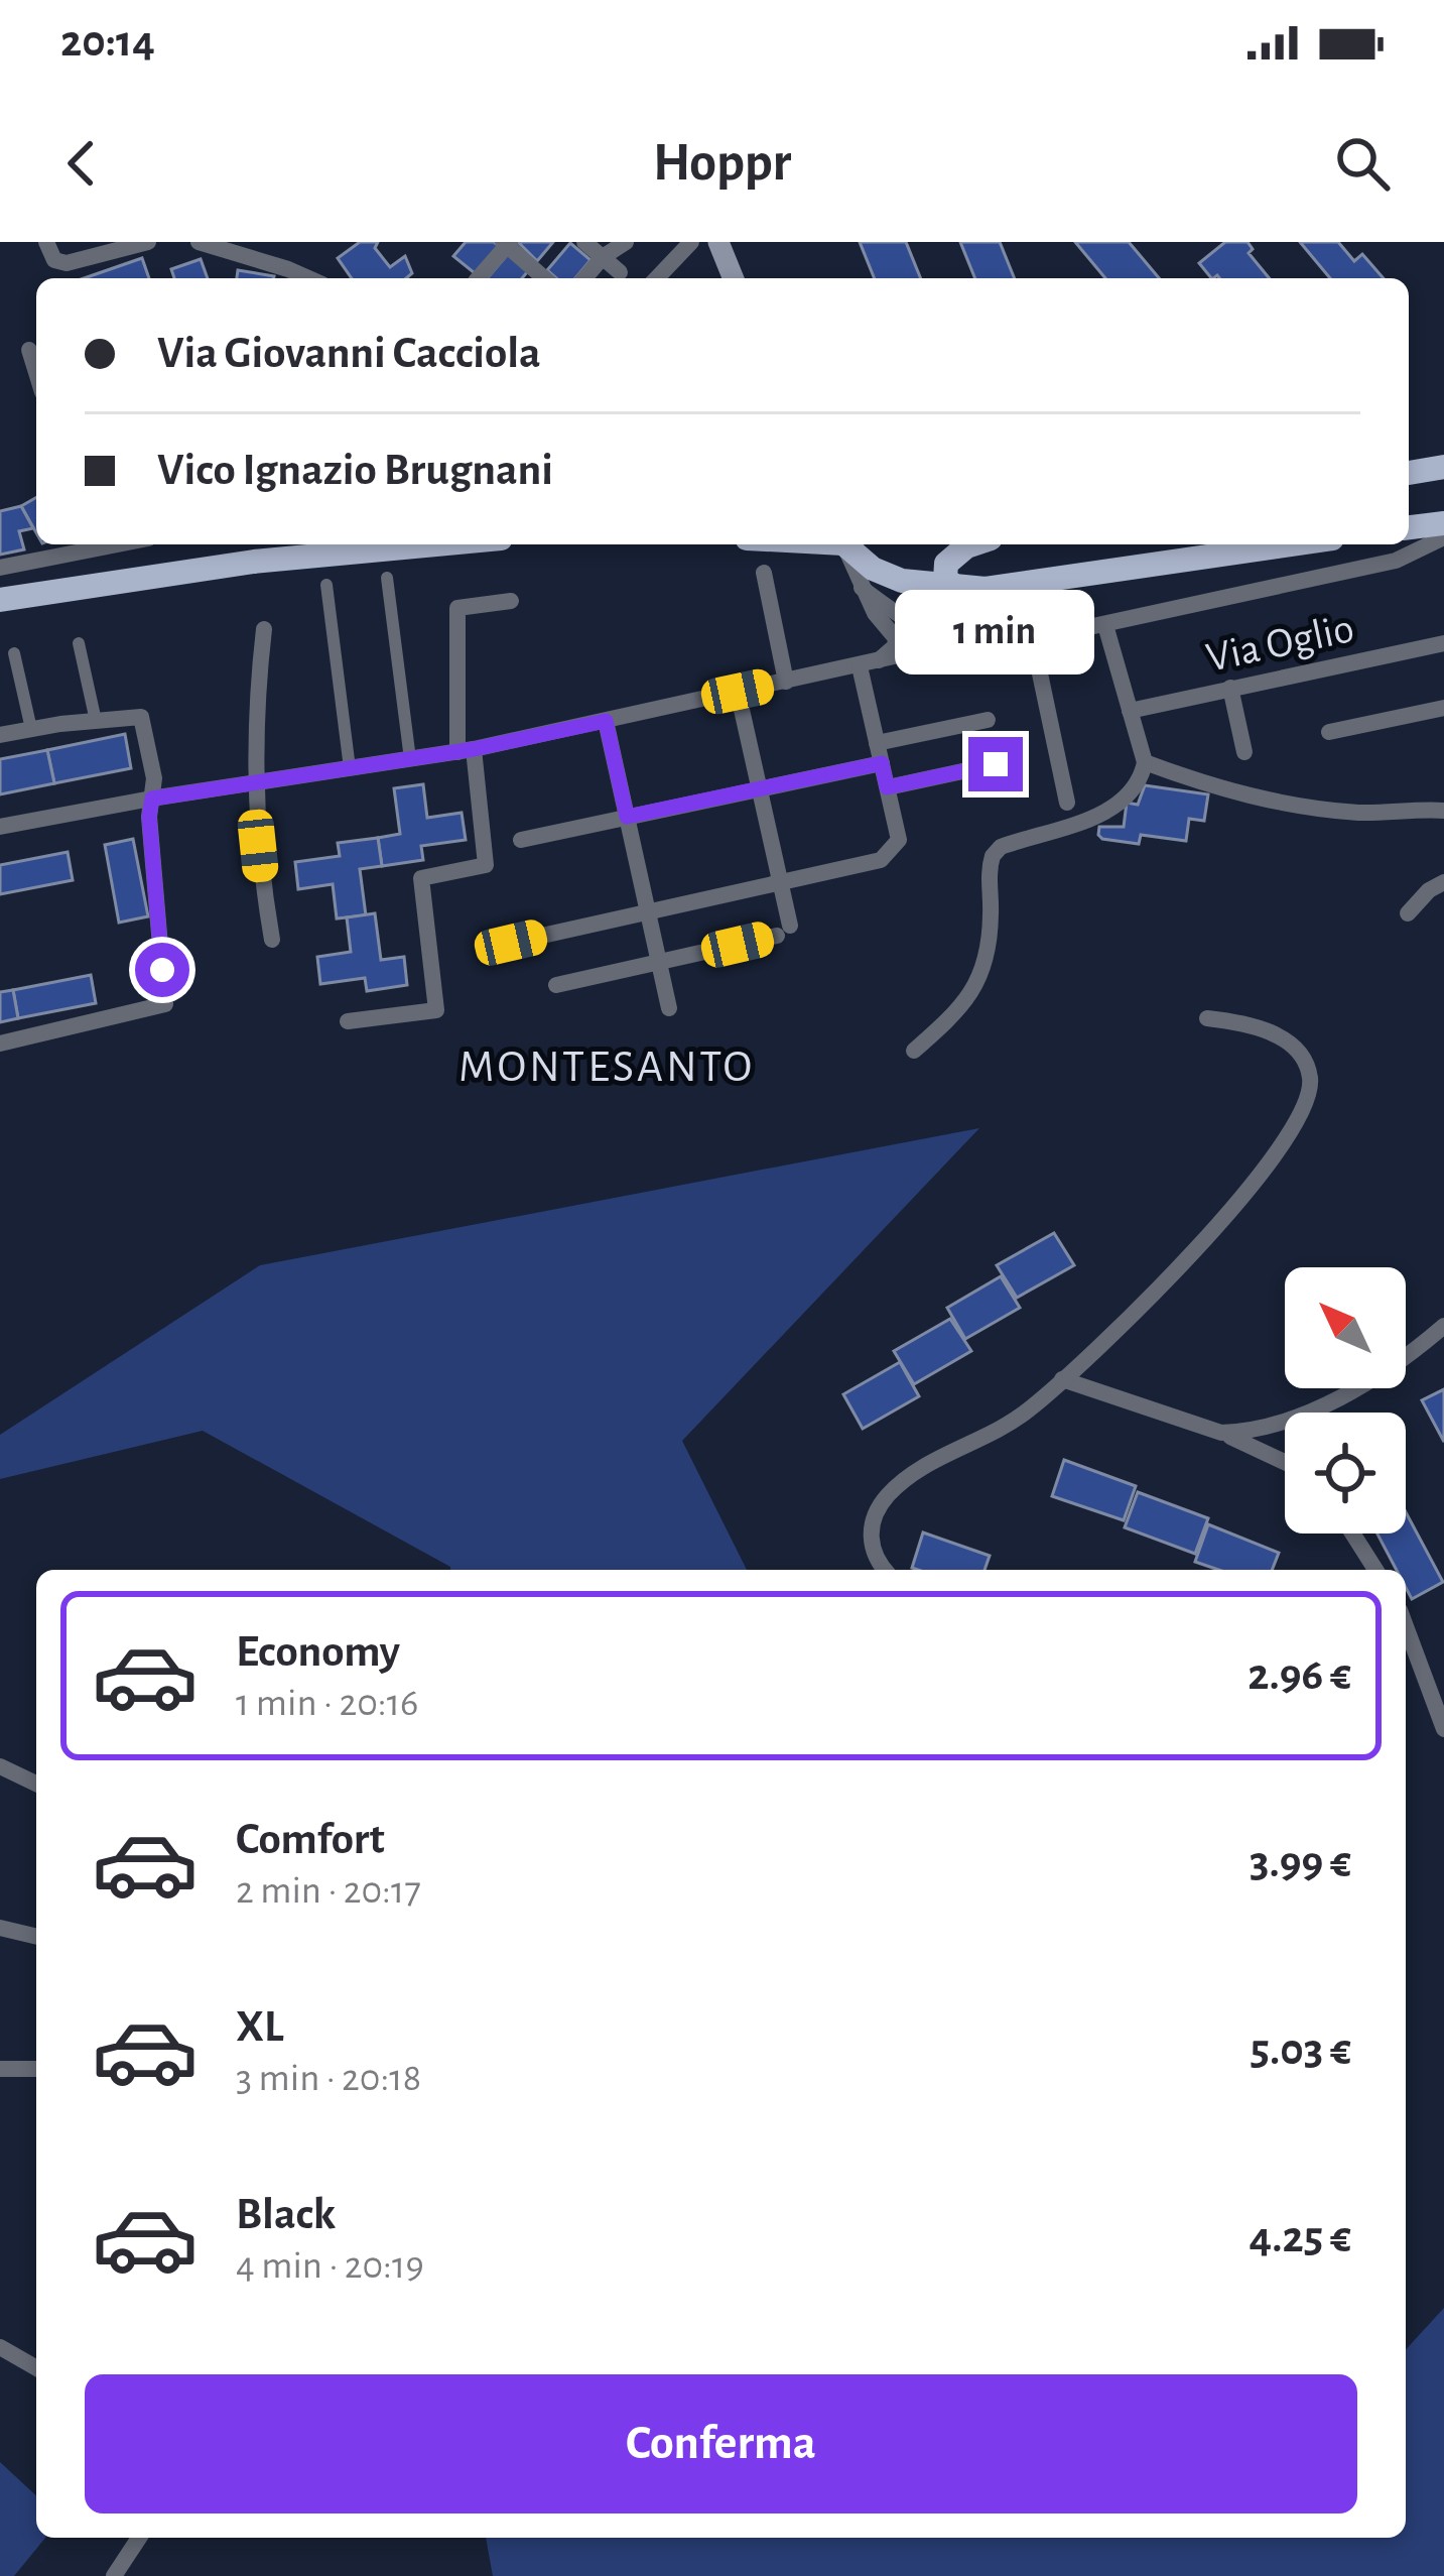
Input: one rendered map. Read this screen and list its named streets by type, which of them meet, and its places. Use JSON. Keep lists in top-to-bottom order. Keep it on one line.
{"streets":{"street":["Via Oglio"]},"districts":["MONTESANTO"],"north":"top left","page":{"status":"20:14","header":"Hoppr","banner":["Via Giovanni Cacciola","Vico Ignazio Brugnani"],"bubble":"1 min","list":[{"name":"Economy","note":"1 min · 20:16","value":"2.96 €"},{"name":"Comfort","note":"2 min · 20:17","value":"3.99 €"},{"name":"XL","note":"3 min · 20:18","value":"5.03 €"},{"name":"Black","note":"4 min · 20:19","value":"4.25 €"}],"buttons":"Conferma"}}
